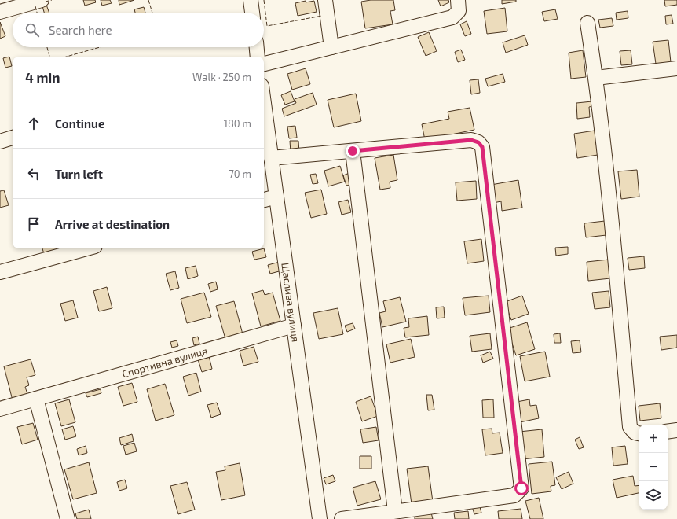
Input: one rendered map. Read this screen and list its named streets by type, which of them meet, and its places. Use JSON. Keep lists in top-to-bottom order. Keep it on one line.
{"streets":{"street":["Щаслива вулиця","Спортивна вулиця"]},"crossings":[["Щаслива вулиця","Спортивна вулиця"]],"page":{"search":"Search here","heading":["4 min","Walk · 250 m"],"list":[["Continue","180 m"],["Turn left","70 m"],"Arrive at destination"],"map_buttons":["+","−"]}}
